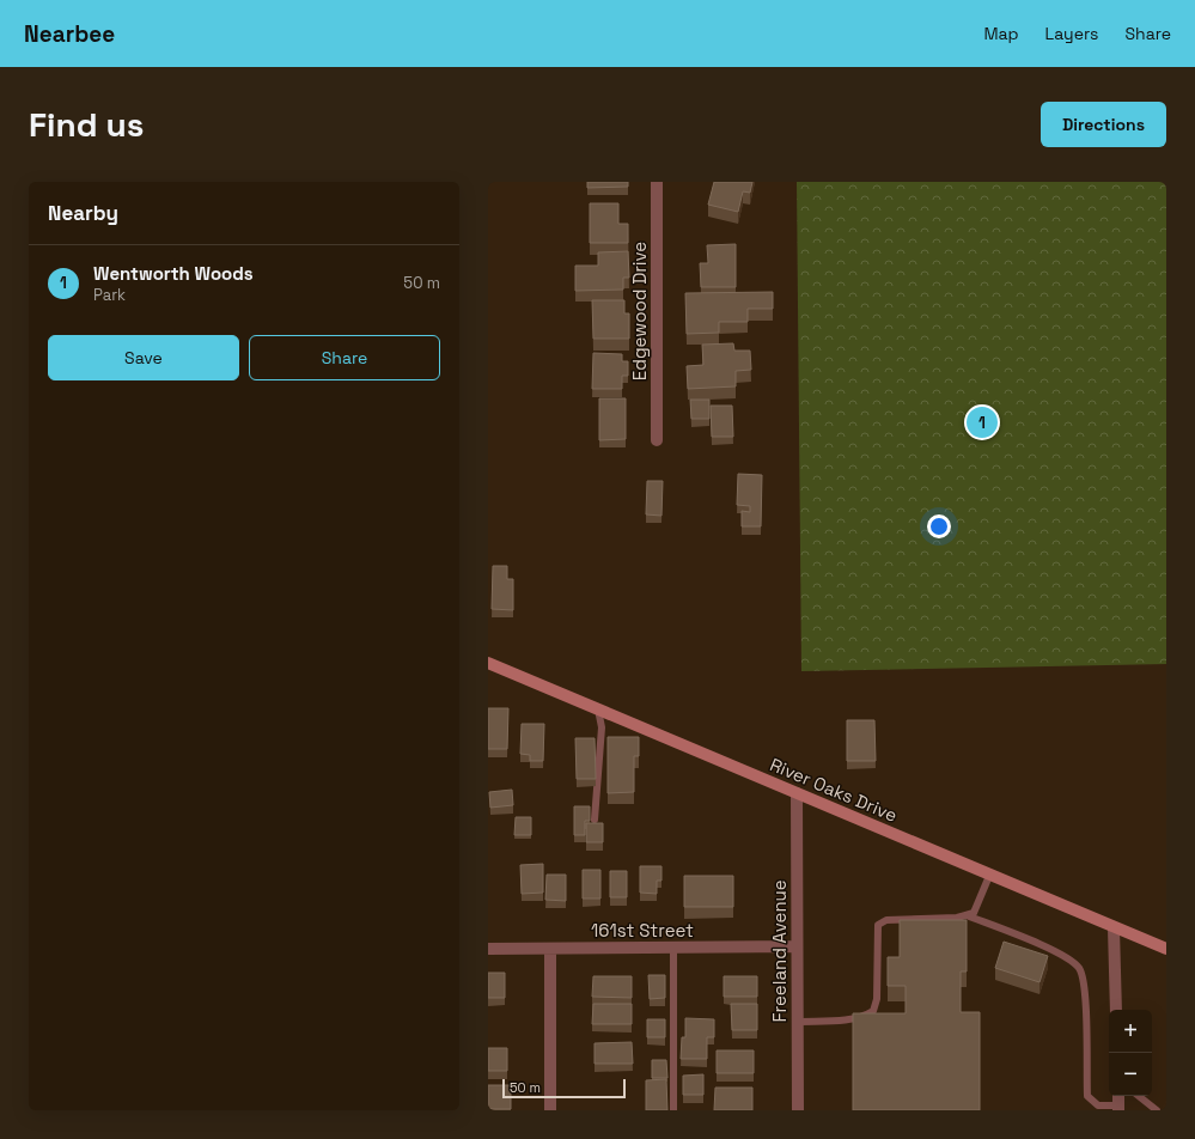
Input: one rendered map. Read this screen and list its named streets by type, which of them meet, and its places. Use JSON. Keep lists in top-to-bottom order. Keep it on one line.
{"streets":{"main road":["River Oaks Drive"],"street":["Edgewood Drive","161st Street","Freeland Avenue"]},"crossings":[["River Oaks Drive","Freeland Avenue"],["161st Street","Freeland Avenue"]],"scale_bar":"50 m","page":{"header":"Nearbee","nav":["Map","Layers","Share"],"buttons":["Directions",["Save","Share"]],"title":"Find us","heading":"Nearby","list":[{"mark":"1","name":"Wentworth Woods","note":"Park","value":"50 m"}],"pins":"1","map_buttons":["+","−"],"scale":"50 m"}}
